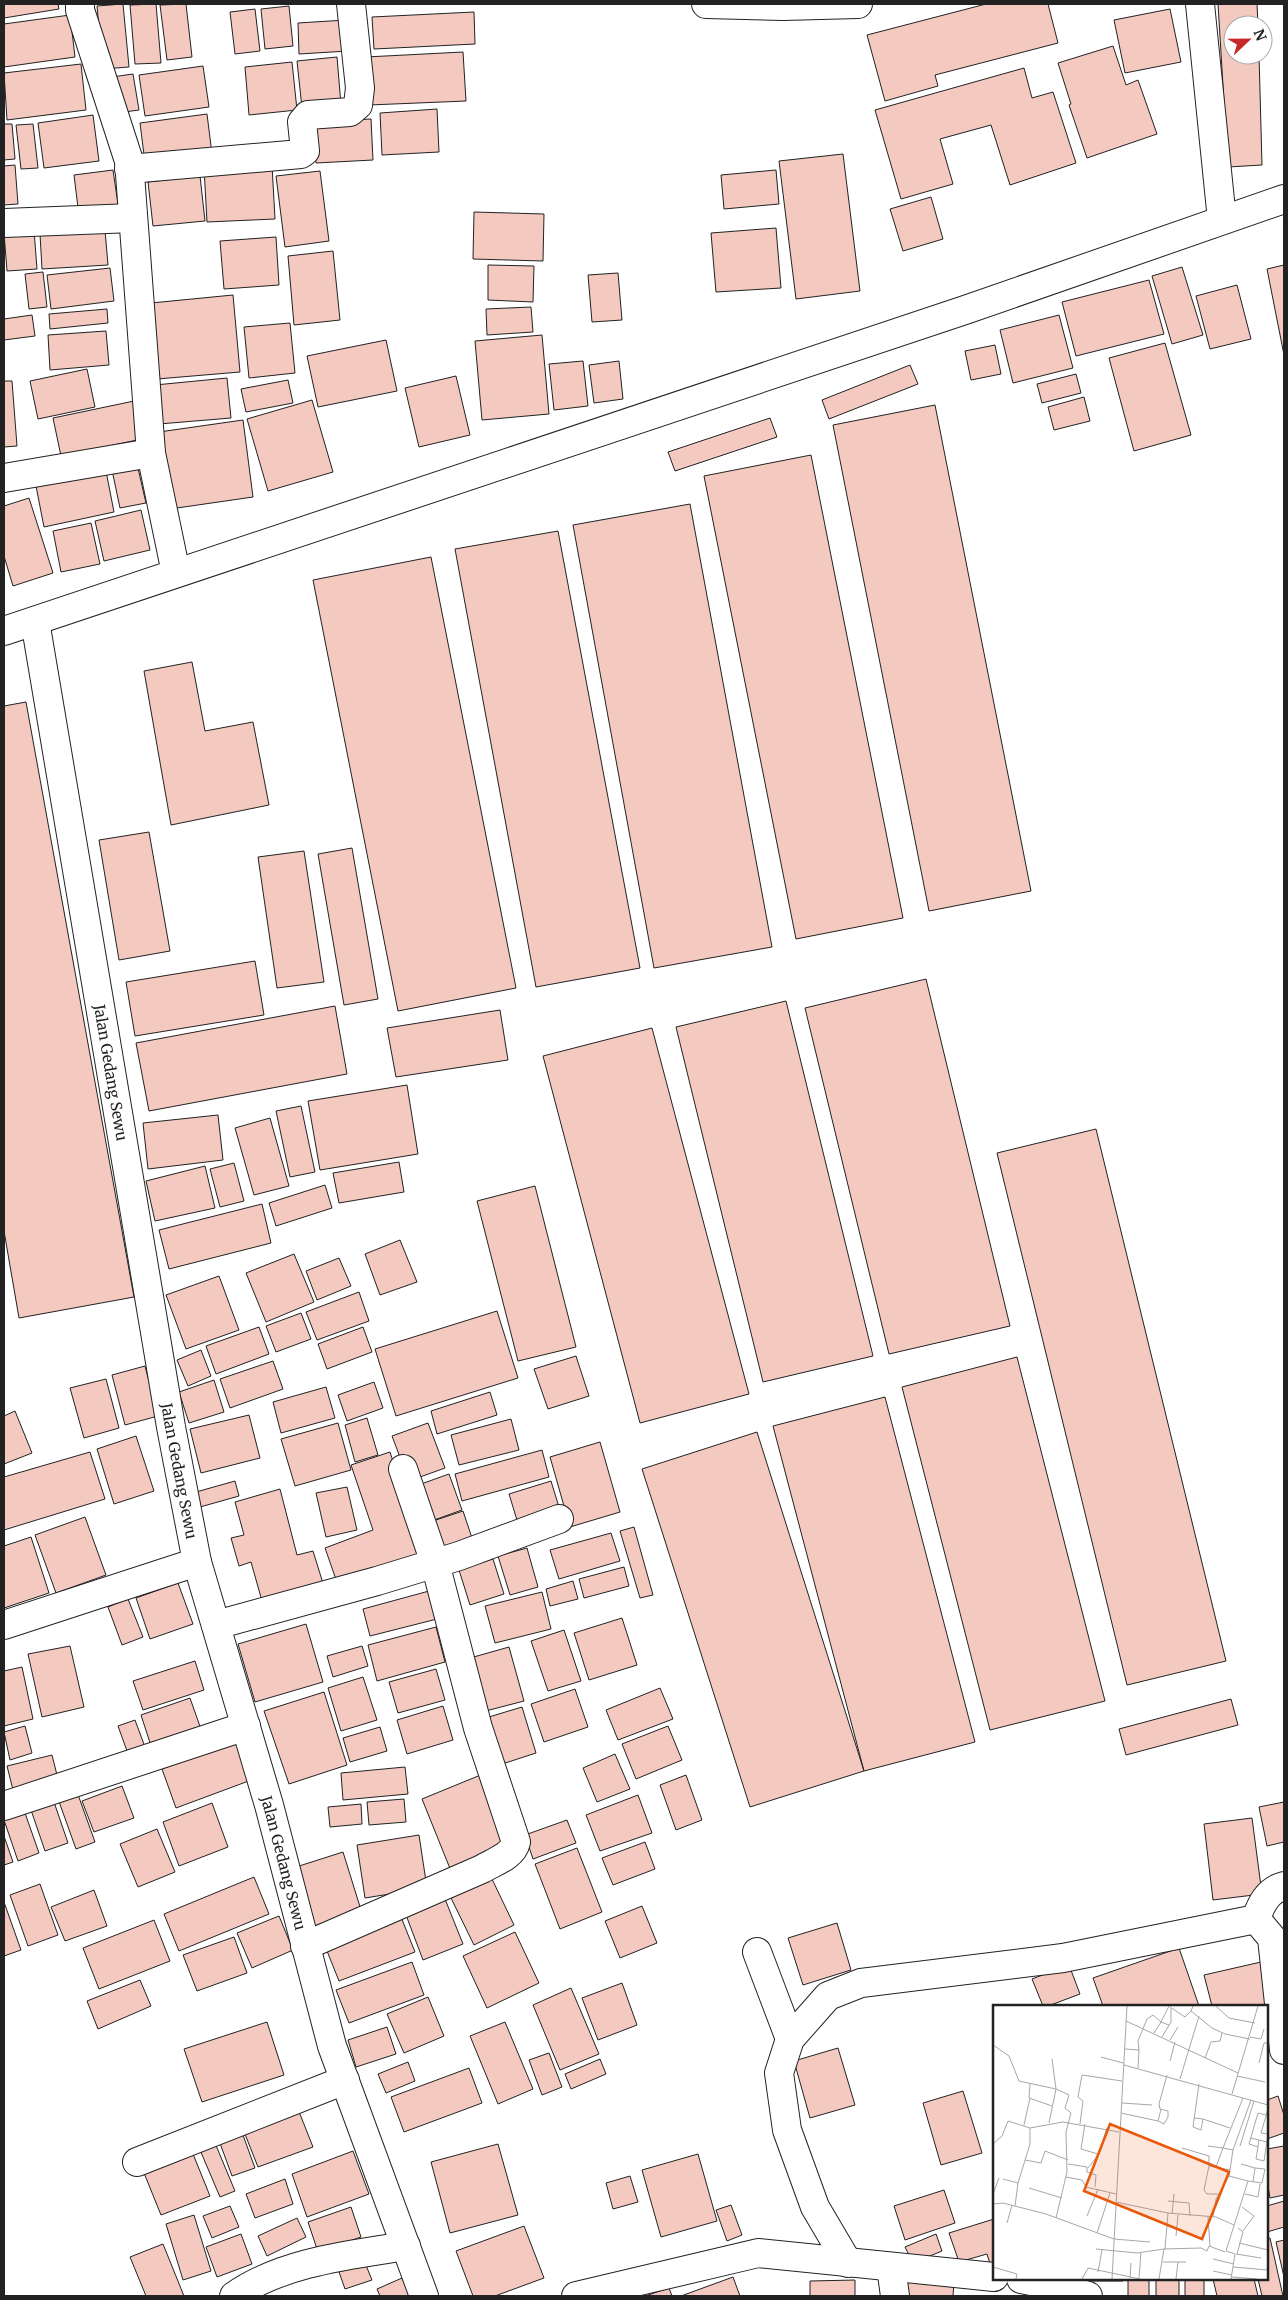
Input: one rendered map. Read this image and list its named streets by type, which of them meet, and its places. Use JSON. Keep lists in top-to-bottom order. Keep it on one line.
{"streets":{"street":["Jalan Gedang Sewu"]},"north":"right"}
